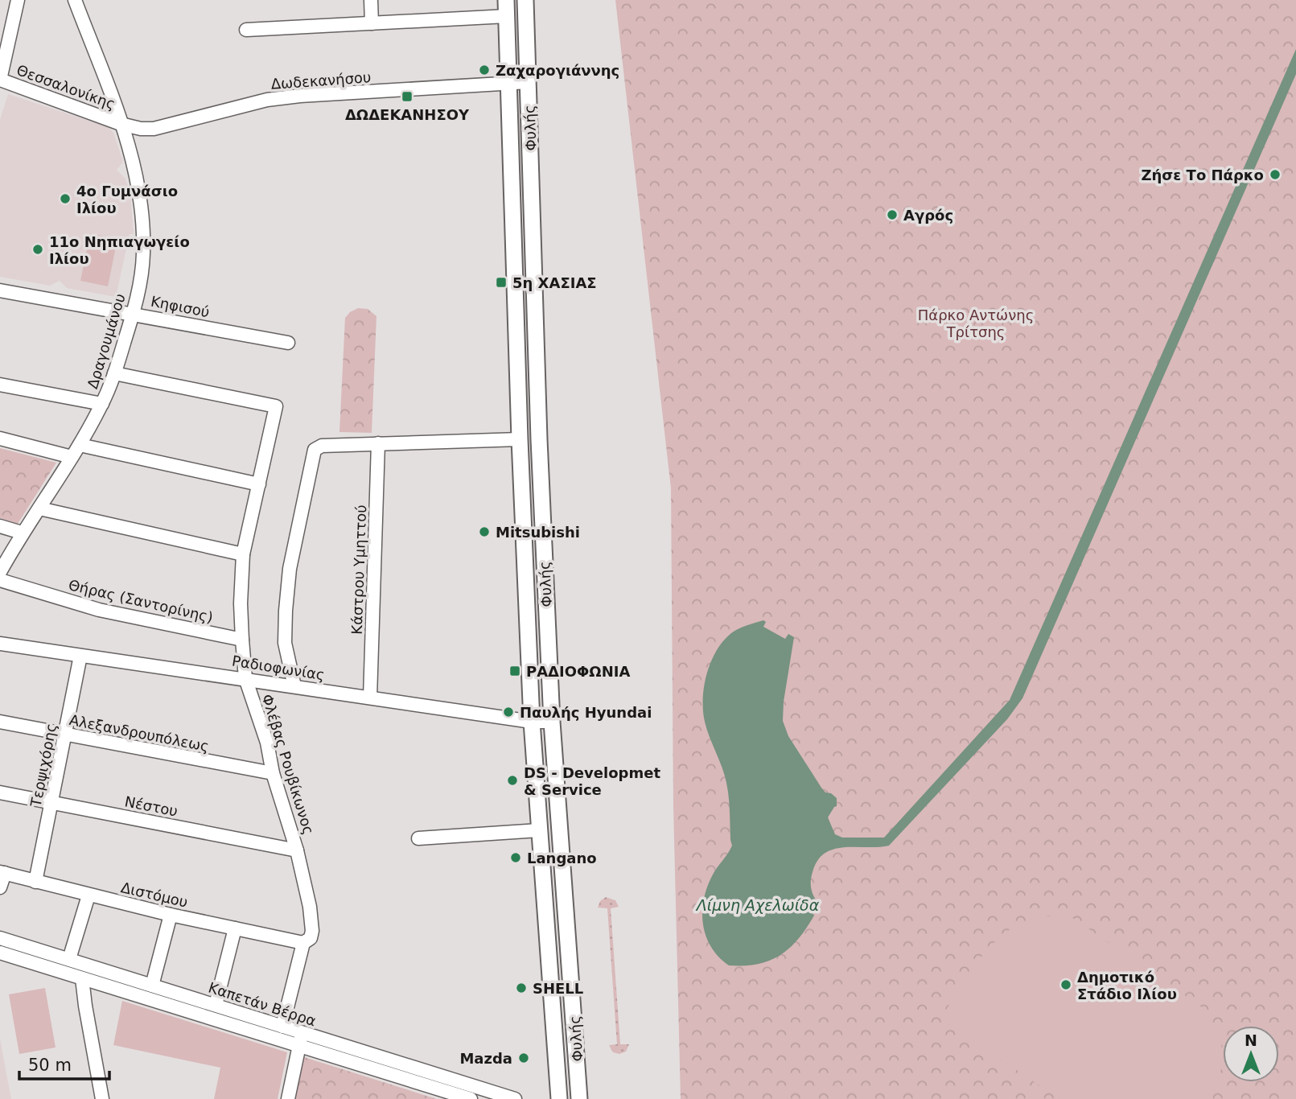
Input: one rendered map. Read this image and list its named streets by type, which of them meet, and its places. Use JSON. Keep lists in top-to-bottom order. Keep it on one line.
{"streets":{"main road":["Φυλής"],"street":["Δωδεκανήσου","Θεσσαλονίκης","Κηφισού","Δραγουμάνου","Κάστρου Υμηττού","Θήρας (Σαντορίνης)","Ραδιοφωνίας","Αλεξανδρουπόλεως","Φλέβας Ρουβίκωνος","Τερψιχόρης","Νέστου","Διστόμου","Καπετάν Βέρρα"]},"crossings":[["Δωδεκανήσου","Θεσσαλονίκης"],["Δωδεκανήσου","Φυλής"],["Δωδεκανήσου","Δραγουμάνου"],["Θεσσαλονίκης","Δραγουμάνου"],["Φυλής","Ραδιοφωνίας"],["Κηφισού","Δραγουμάνου"],["Δραγουμάνου","Φλέβας Ρουβίκωνος"],["Κάστρου Υμηττού","Ραδιοφωνίας"],["Θήρας (Σαντορίνης)","Φλέβας Ρουβίκωνος"],["Ραδιοφωνίας","Φλέβας Ρουβίκωνος"],["Ραδιοφωνίας","Τερψιχόρης"],["Αλεξανδρουπόλεως","Φλέβας Ρουβίκωνος"],["Αλεξανδρουπόλεως","Τερψιχόρης"],["Φλέβας Ρουβίκωνος","Νέστου"],["Φλέβας Ρουβίκωνος","Διστόμου"],["Φλέβας Ρουβίκωνος","Καπετάν Βέρρα"],["Τερψιχόρης","Νέστου"],["Τερψιχόρης","Διστόμου"]],"water":["Λίμνη Αχελωίδα"],"parks":["Πάρκο Αντώνης Τρίτσης"],"places":{"other":["Ζαχαρογιάννης","Ζήσε Το Πάρκο","4ο Γυμνάσιο Ιλίου","Αγρός","11ο Νηπιαγωγείο Ιλίου","Mitsubishi","Παυλής Hyundai","DS - Developmet & Service","Langano","Δημοτικό Στάδιο Ιλίου","SHELL","Mazda"],"transit":["ΔΩΔΕΚΑΝΗΣΟΥ","5η ΧΑΣΙΑΣ","ΡΑΔΙΟΦΩΝΙΑ"]},"scale_bar":"50 m","north":"top"}
